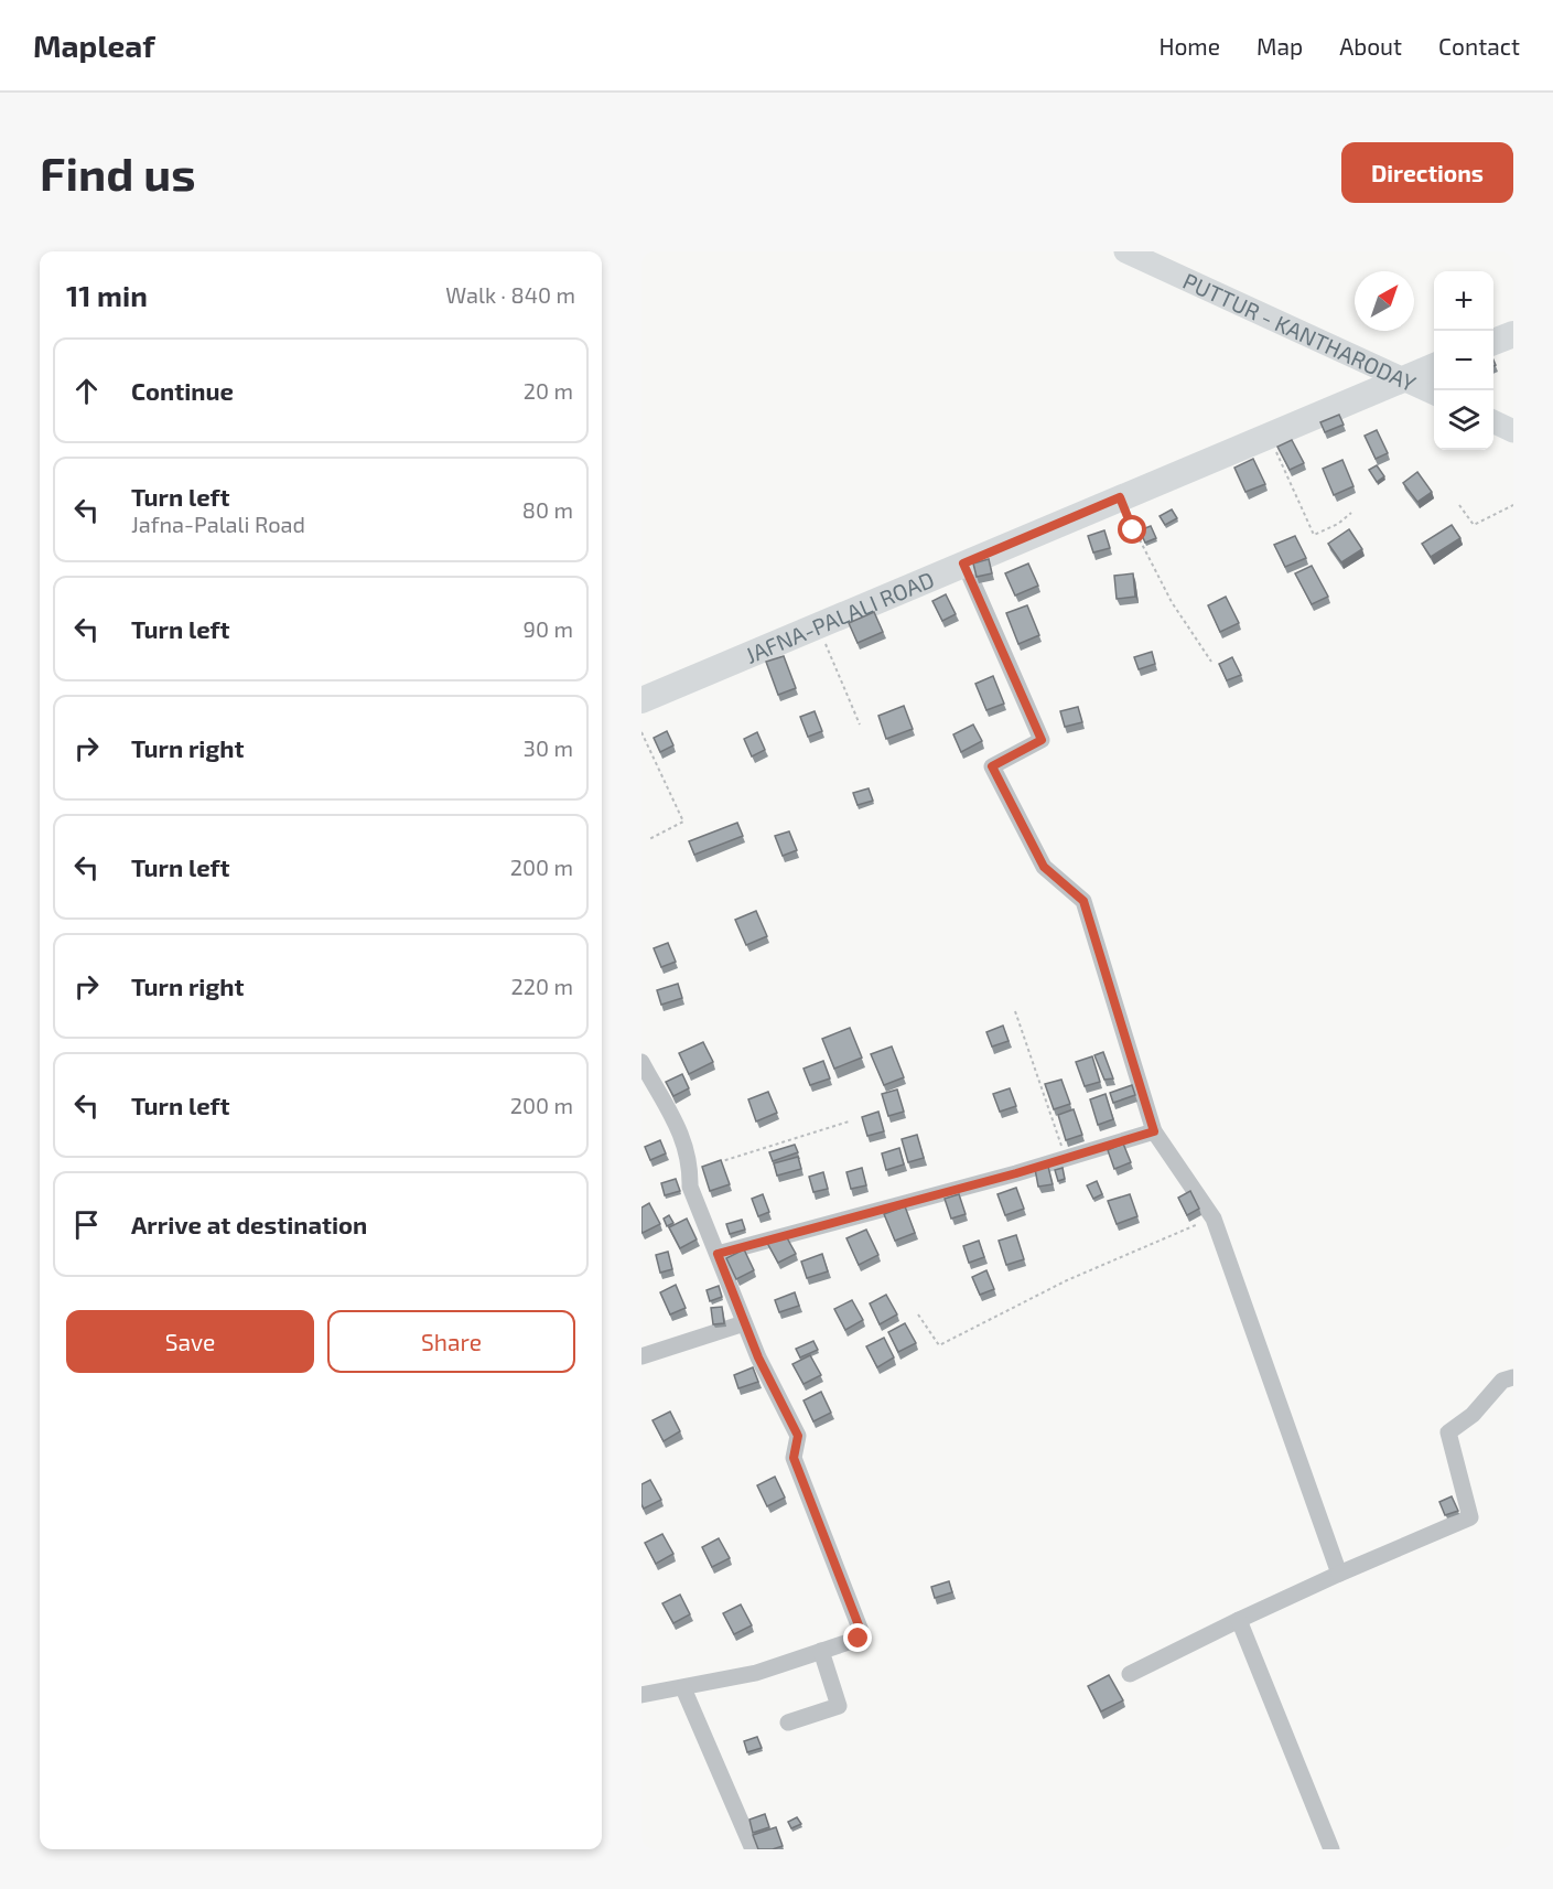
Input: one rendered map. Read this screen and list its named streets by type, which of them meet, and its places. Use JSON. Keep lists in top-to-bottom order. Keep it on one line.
{"streets":{"main road":["PUTTUR - KANTHARODAY","JAFNA-PALALI ROAD"]},"crossings":[["PUTTUR - KANTHARODAY","JAFNA-PALALI ROAD"]],"north":"top right","page":{"header":"Mapleaf","nav":["Home","Map","About","Contact"],"buttons":["Directions",["Save","Share"]],"title":"Find us","heading":["11 min","Walk · 840 m"],"map_buttons":["+","−"],"list":[["Continue","20 m"],["Turn left","Jafna-Palali Road","80 m"],["Turn left","90 m"],["Turn right","30 m"],["Turn left","200 m"],["Turn right","220 m"],["Turn left","200 m"],"Arrive at destination"]}}
